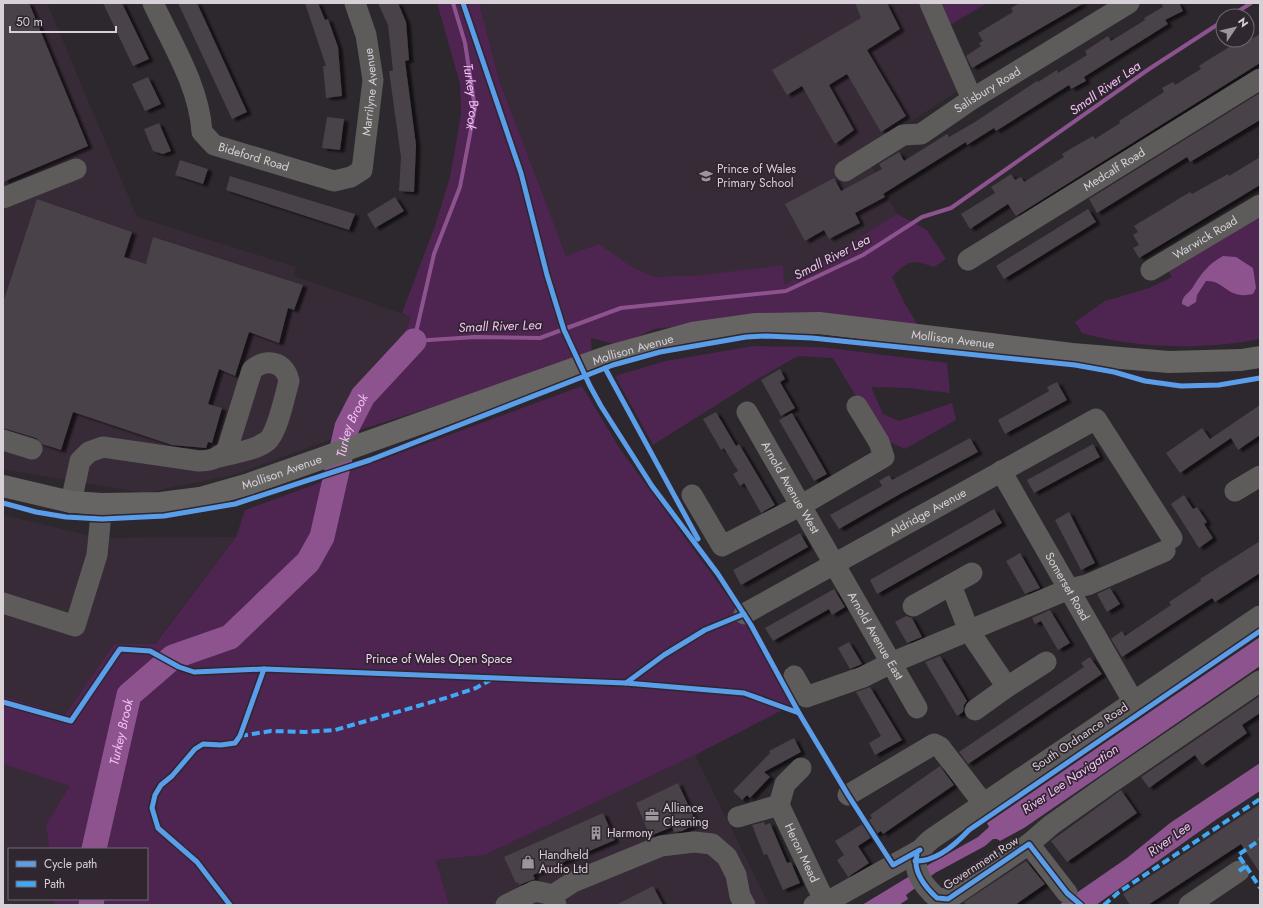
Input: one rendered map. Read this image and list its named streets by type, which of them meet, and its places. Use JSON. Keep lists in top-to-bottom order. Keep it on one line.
{"streets":{"main road":["Mollison Avenue"],"street":["Salisbury Road","Marrilyne Avenue","Bideford Road","Medcalf Road","Warwick Road","Arnold Avenue West","Aldridge Avenue","Somerset Road","Arnold Avenue East","South Ordnance Road","Heron Mead","Government Row"]},"crossings":[["Marrilyne Avenue","Bideford Road"],["Arnold Avenue West","Aldridge Avenue"],["Arnold Avenue West","Arnold Avenue East"],["Aldridge Avenue","Somerset Road"],["Aldridge Avenue","Arnold Avenue East"],["Somerset Road","South Ordnance Road"],["South Ordnance Road","Government Row"]],"water":["Small River Lea","Turkey Brook","River Lee Navigation","River Lee"],"parks":["Prince of Wales Open Space"],"places":{"school or university":["Prince of Wales Primary School"],"office":["Alliance Cleaning"],"building":["Harmony"],"shop":["Handheld Audio Ltd"]},"legend":["Cycle path","Path"],"scale_bar":"50 m","north":"top right"}
